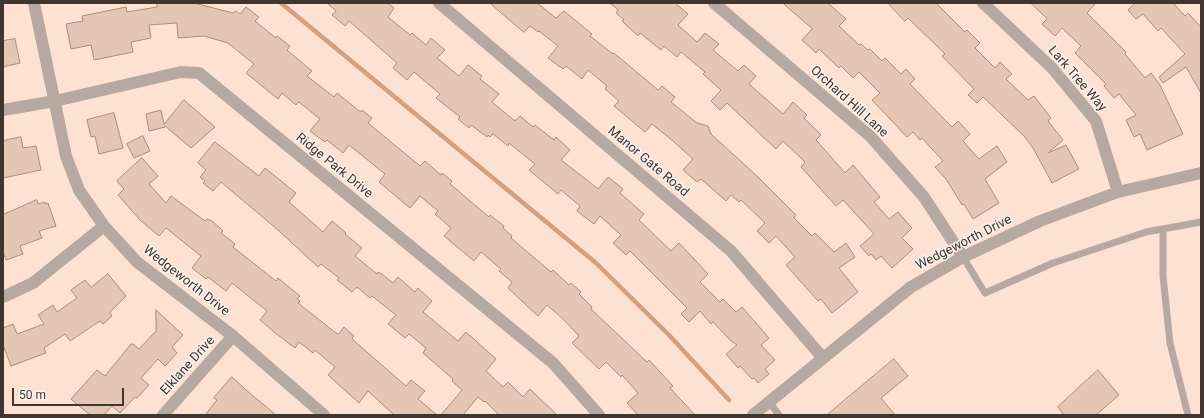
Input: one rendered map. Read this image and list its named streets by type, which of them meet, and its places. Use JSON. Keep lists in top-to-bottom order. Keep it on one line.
{"streets":{"street":["Lark Tree Way","Orchard Hill Lane","Manor Gate Road","Ridge Park Drive","Wedgeworth Drive","Elklane Drive"]},"crossings":[["Lark Tree Way","Wedgeworth Drive"],["Orchard Hill Lane","Wedgeworth Drive"],["Manor Gate Road","Wedgeworth Drive"],["Ridge Park Drive","Wedgeworth Drive"],["Wedgeworth Drive","Elklane Drive"]],"scale_bar":"50 m"}
